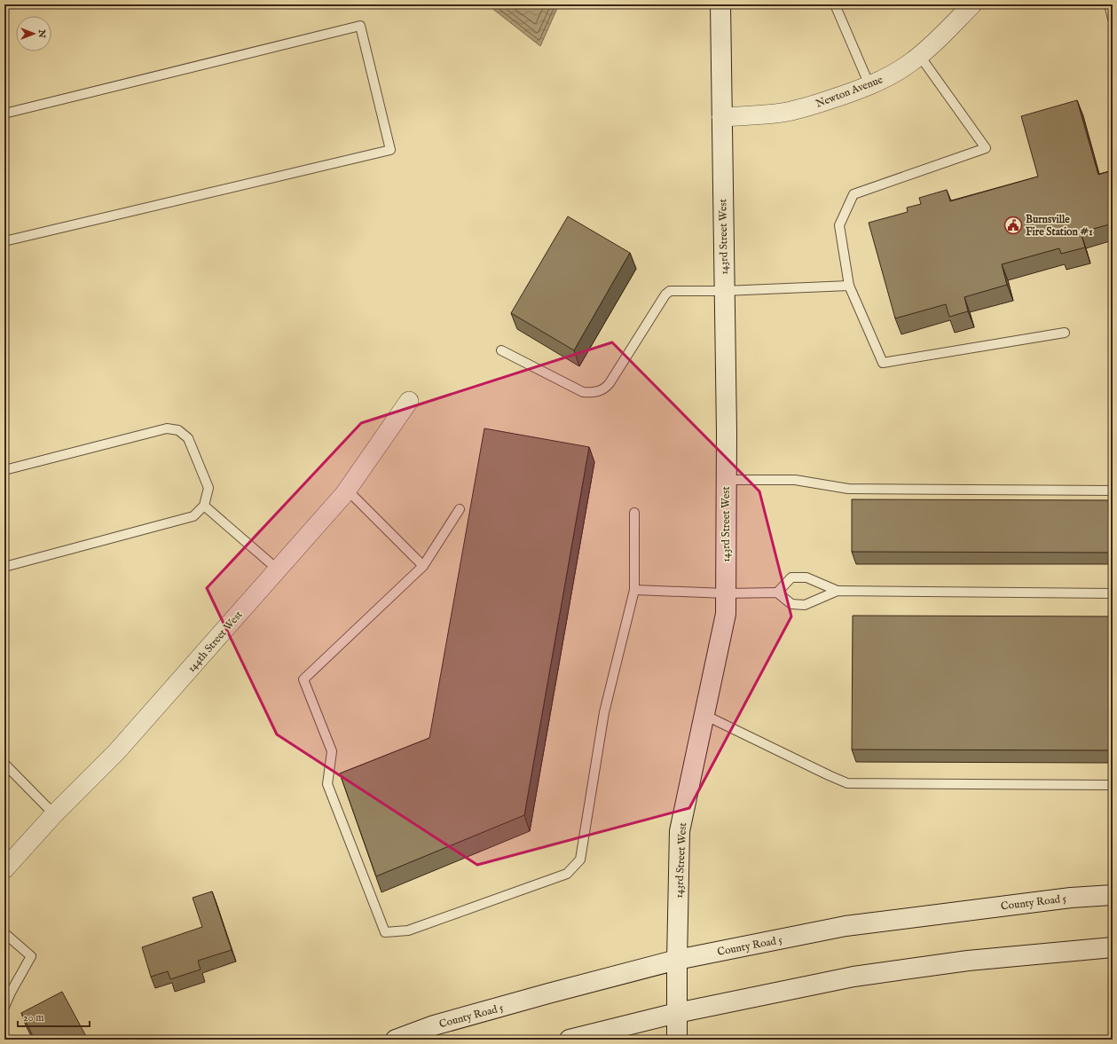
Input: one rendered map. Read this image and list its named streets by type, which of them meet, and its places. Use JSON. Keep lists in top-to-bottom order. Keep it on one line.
{"streets":{"main road":["143rd Street West","County Road 5"],"street":["Newton Avenue","144th Street West"]},"crossings":[["Newton Avenue","143rd Street West"],["143rd Street West","County Road 5"]],"places":{"public building":["Burnsville Fire Station #1"]},"scale_bar":"20 m","north":"right"}
